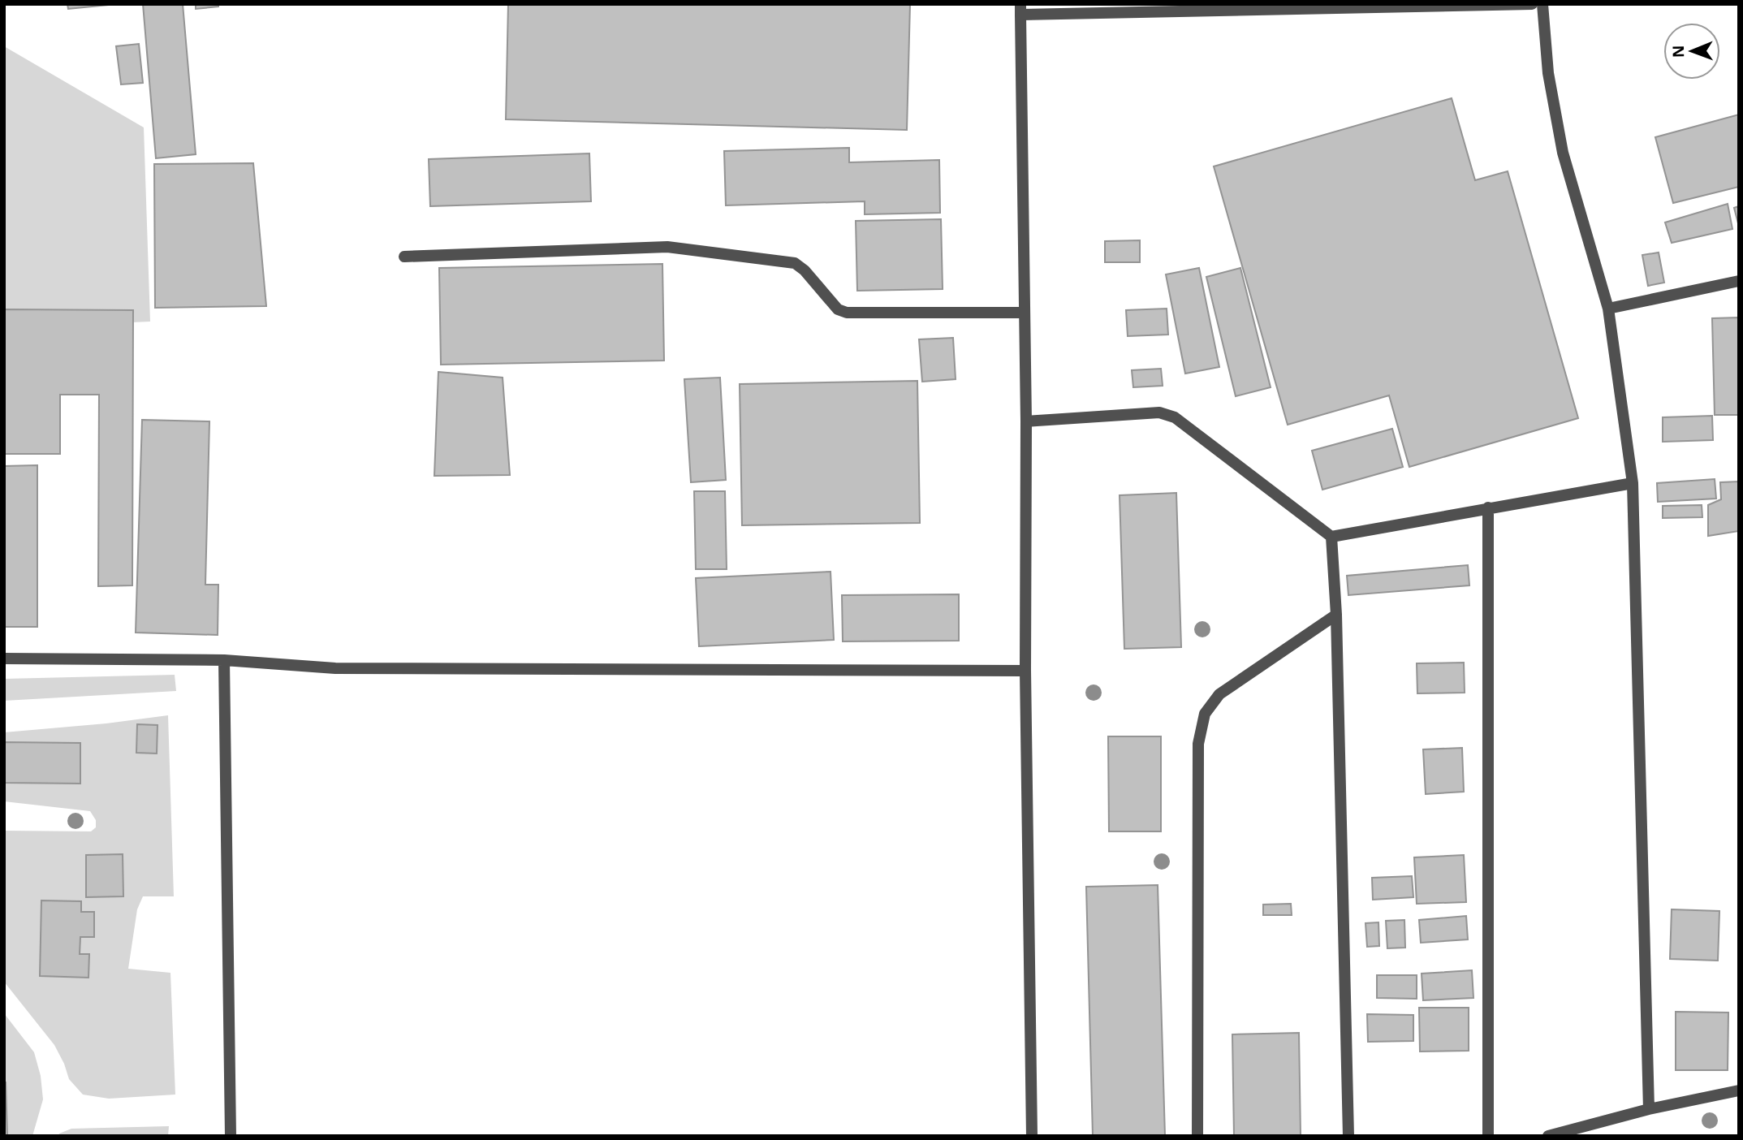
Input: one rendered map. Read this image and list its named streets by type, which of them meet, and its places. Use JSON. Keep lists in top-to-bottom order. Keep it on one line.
{"north":"left"}
